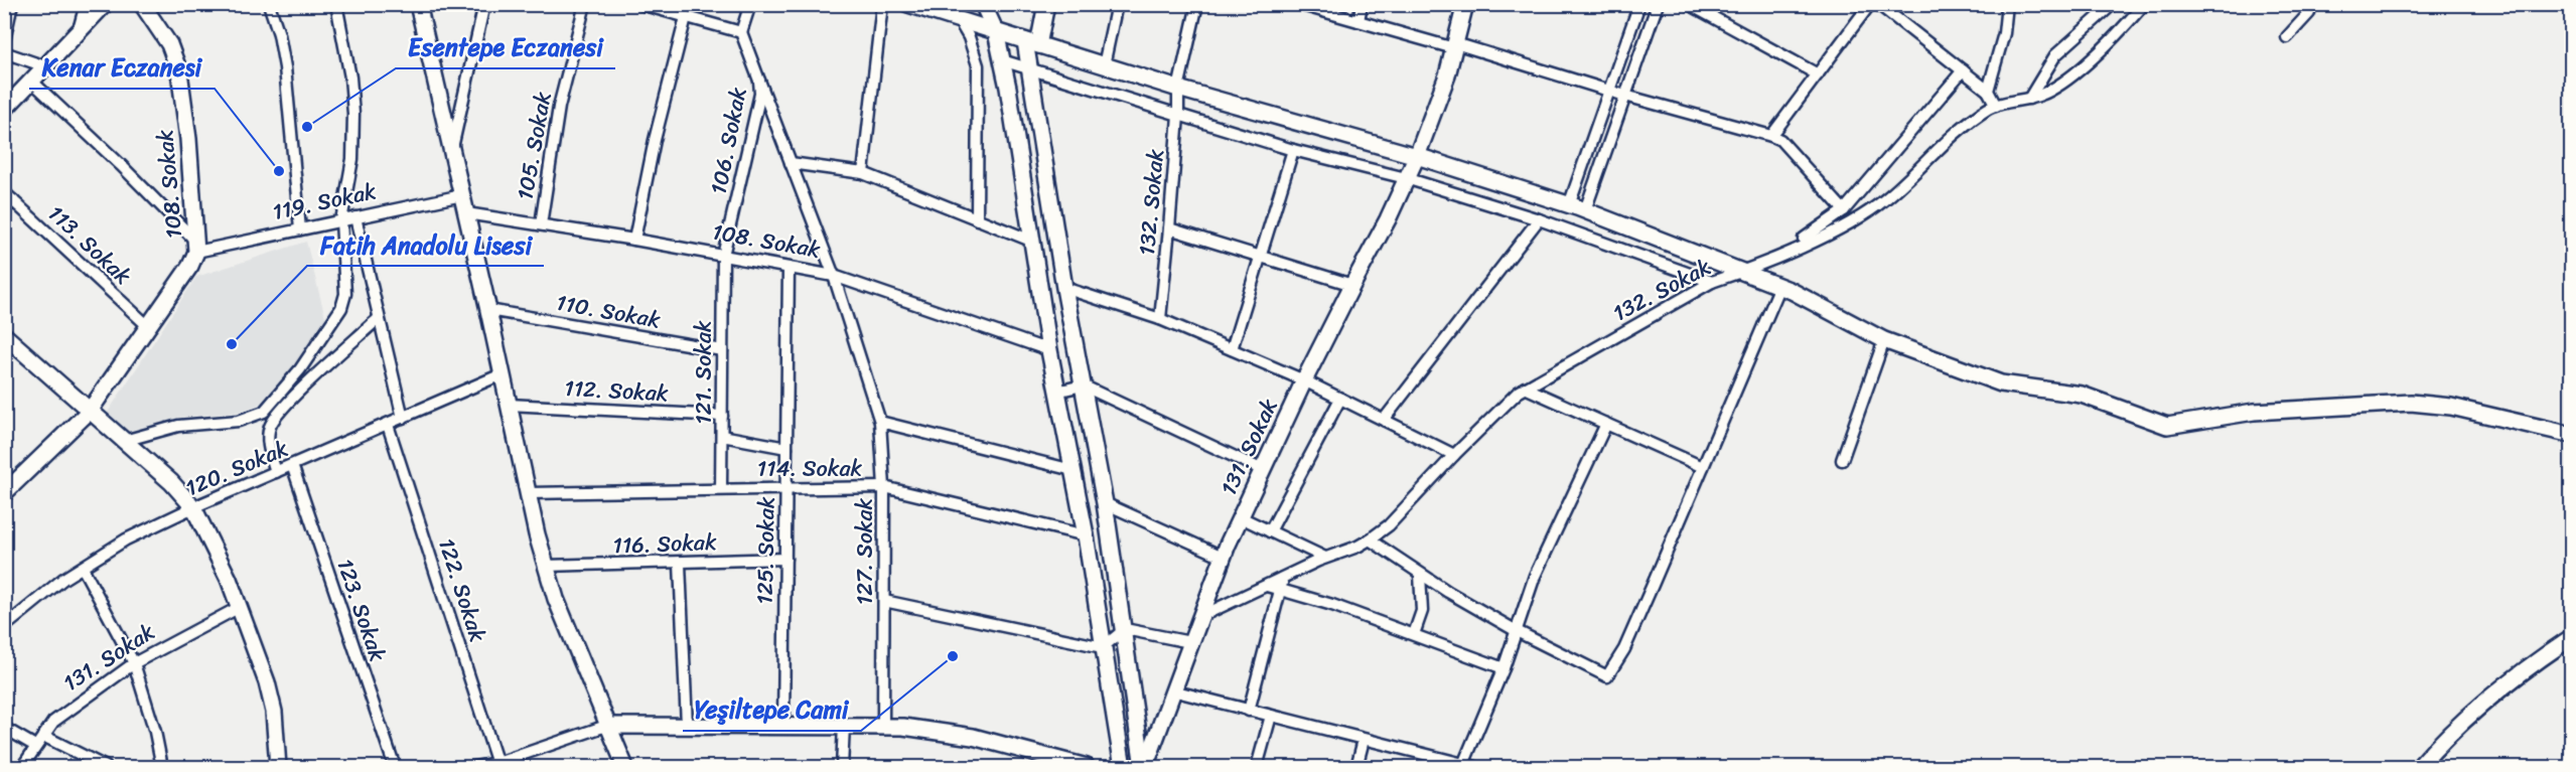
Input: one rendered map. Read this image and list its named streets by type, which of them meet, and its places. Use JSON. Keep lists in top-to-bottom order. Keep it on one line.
{"streets":{"street":["106. Sokak","105. Sokak","108. Sokak","119. Sokak","132. Sokak","113. Sokak","110. Sokak","121. Sokak","112. Sokak","131. Sokak","120. Sokak","114. Sokak","116. Sokak","125. Sokak","127. Sokak","122. Sokak","123. Sokak"]},"crossings":[["106. Sokak","108. Sokak"],["106. Sokak","121. Sokak"],["106. Sokak","127. Sokak"],["105. Sokak","108. Sokak"],["108. Sokak","119. Sokak"],["108. Sokak","113. Sokak"],["108. Sokak","121. Sokak"],["108. Sokak","125. Sokak"],["108. Sokak","127. Sokak"],["110. Sokak","121. Sokak"],["121. Sokak","112. Sokak"],["121. Sokak","114. Sokak"],["120. Sokak","122. Sokak"],["120. Sokak","123. Sokak"],["114. Sokak","125. Sokak"],["114. Sokak","127. Sokak"],["116. Sokak","125. Sokak"]],"places":["Esentepe Eczanesi","Kenar Eczanesi","Fatih Anadolu Lisesi","Yeşiltepe Cami"]}
